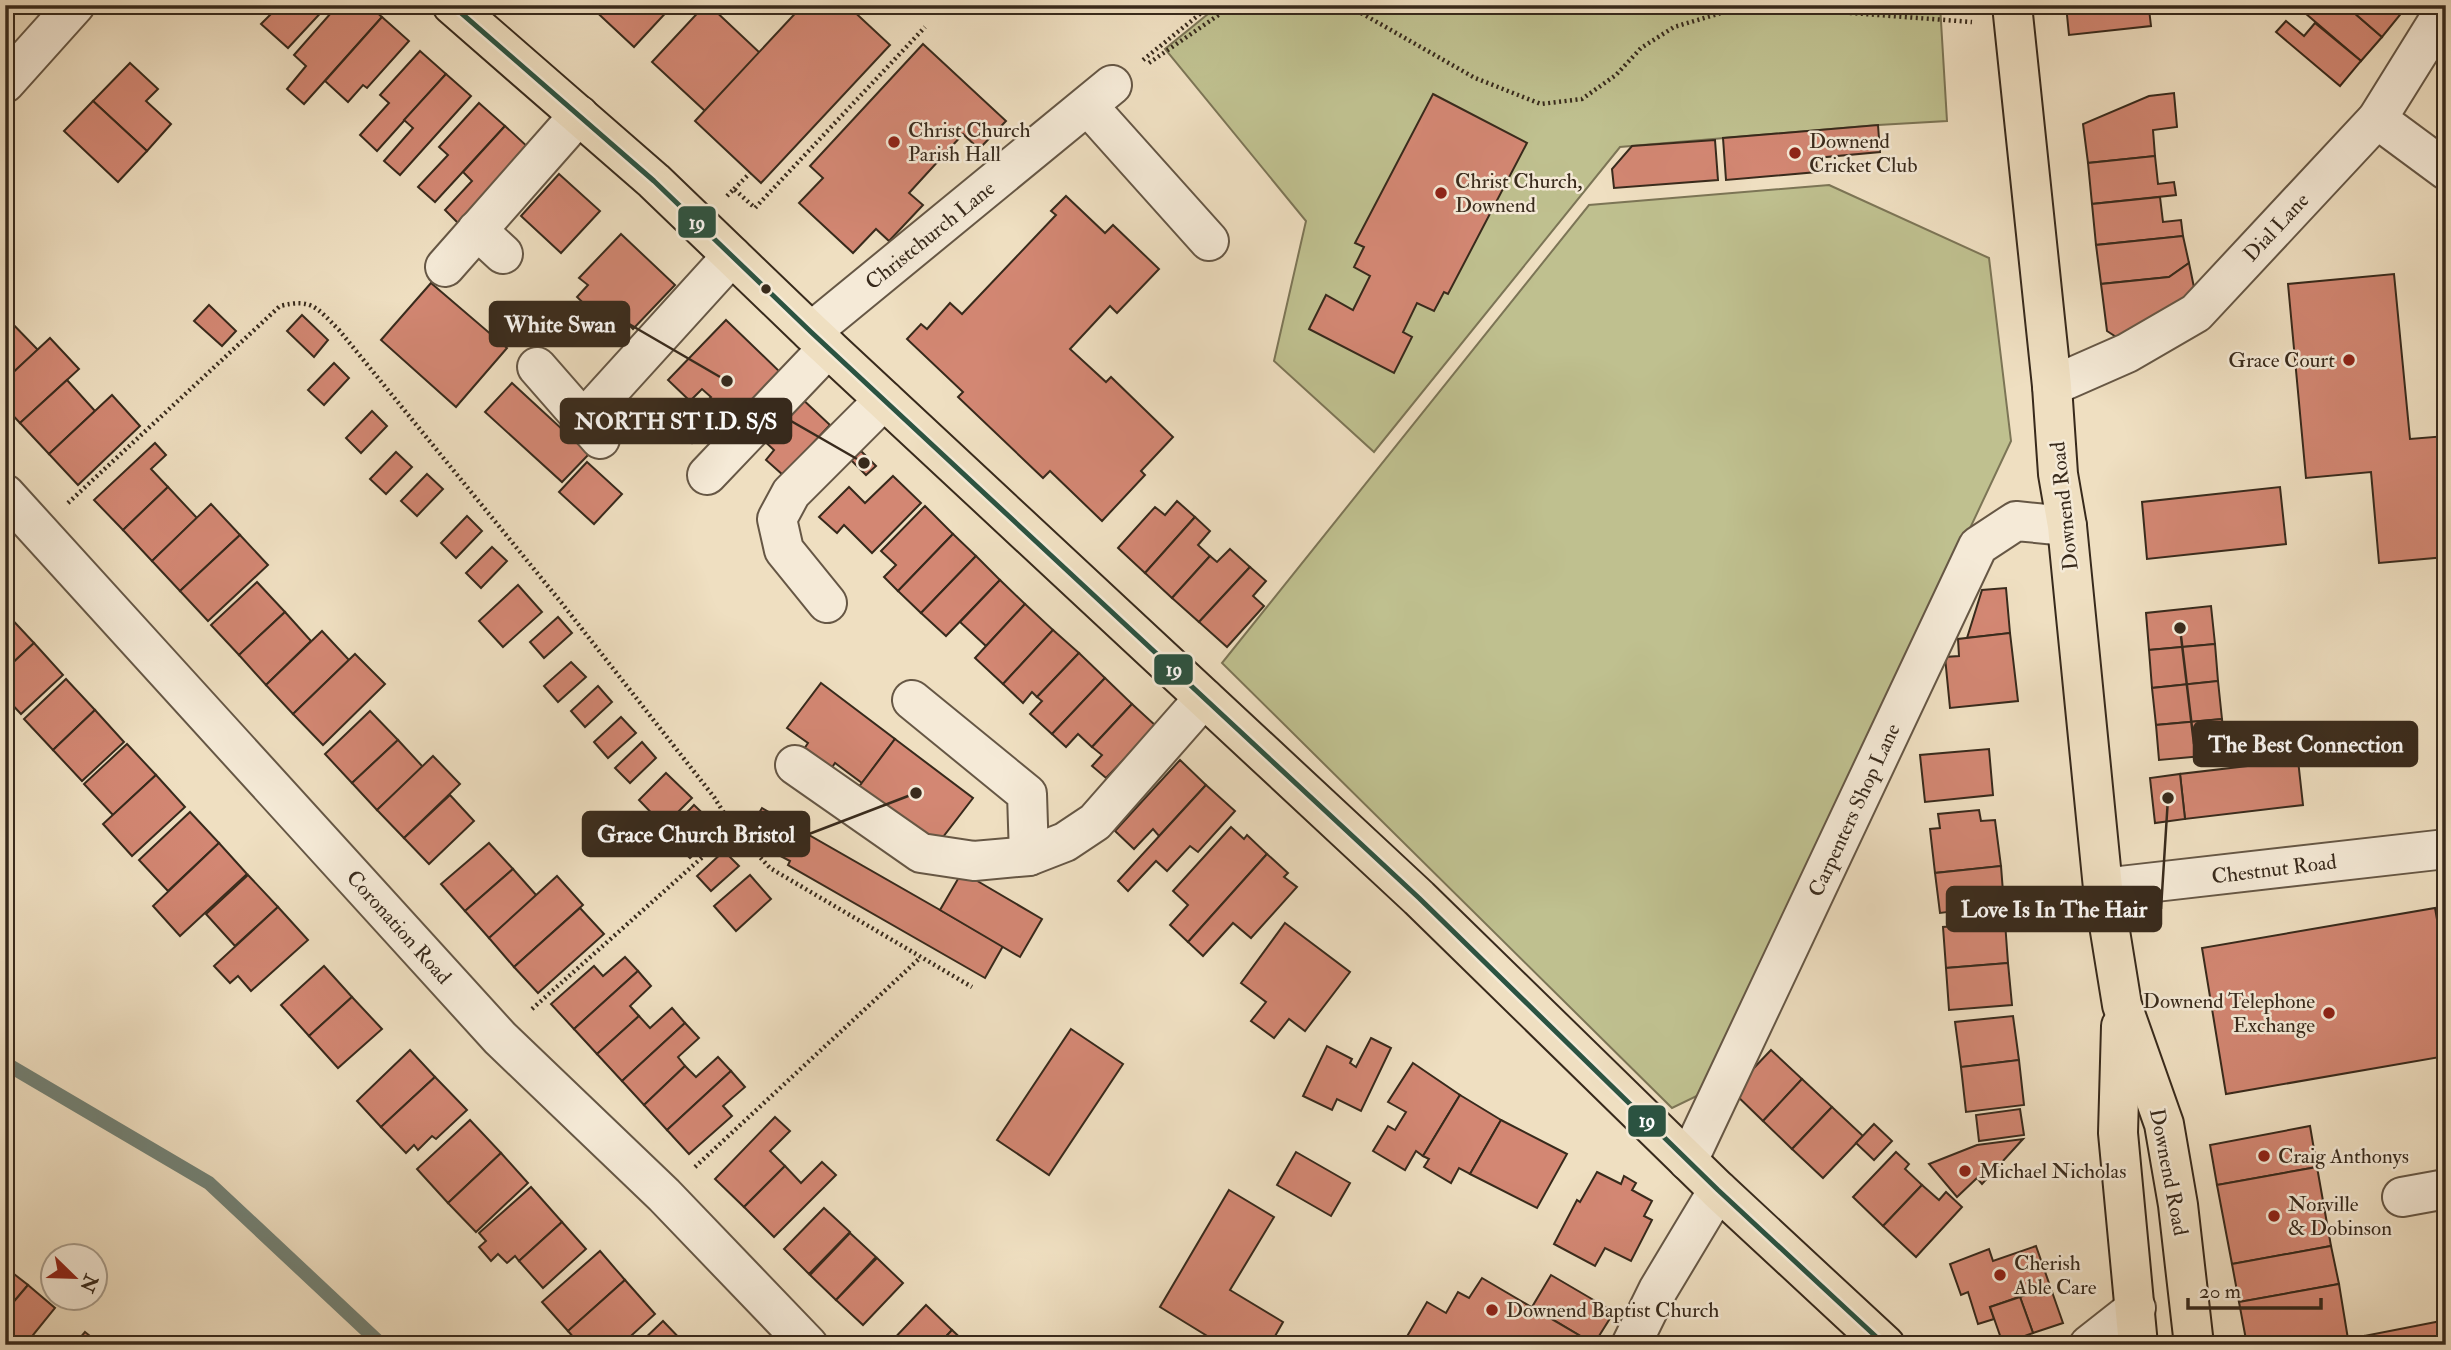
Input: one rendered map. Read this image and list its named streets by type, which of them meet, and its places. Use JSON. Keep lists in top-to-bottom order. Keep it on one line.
{"streets":{"main road":["Downend Road"],"street":["Dial Lane","Christchurch Lane","Carpenters Shop Lane","Chestnut Road","Coronation Road"]},"crossings":[["Dial Lane","Downend Road"],["Downend Road","Carpenters Shop Lane"],["Downend Road","Chestnut Road"]],"places":["Christ Church Parish Hall","Downend Cricket Club","Christ Church, Downend","Grace Court","White Swan","NORTH ST I.D. S/S","The Best Connection","Grace Church Bristol","Love Is In The Hair","Downend Telephone Exchange","Craig Anthonys","Michael Nicholas","Norville & Dobinson","Cherish Able Care","Downend Baptist Church"],"lines":["transit line 19"],"scale_bar":"20 m","north":"bottom right"}
